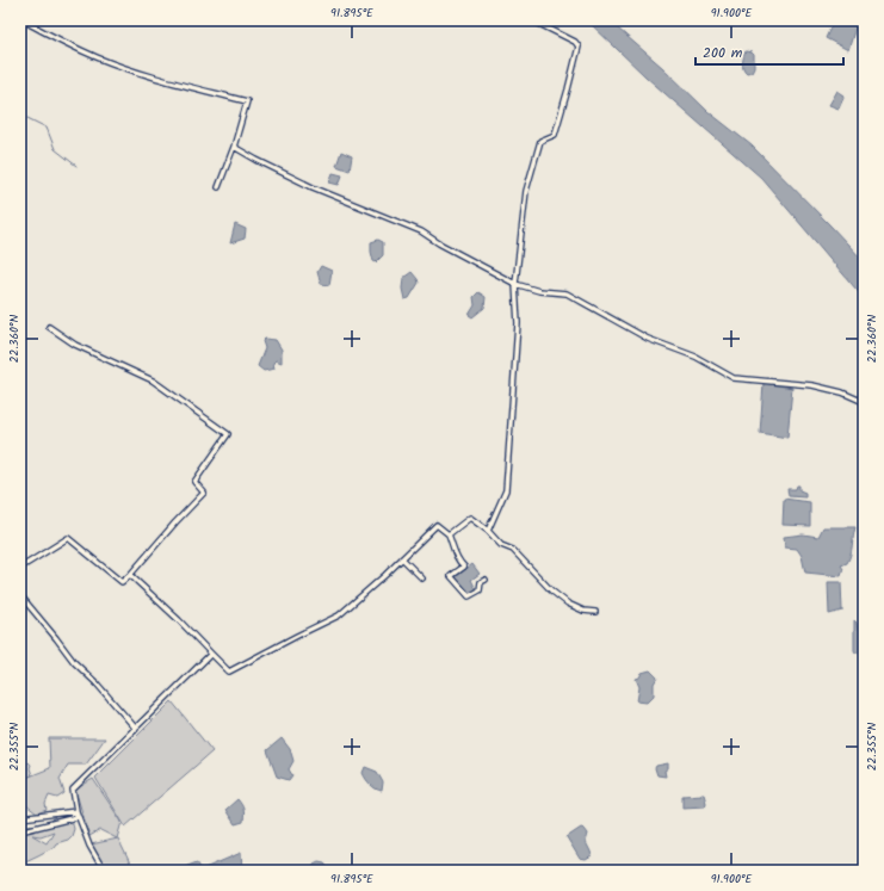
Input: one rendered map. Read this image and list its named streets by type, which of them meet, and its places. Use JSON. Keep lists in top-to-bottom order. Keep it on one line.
{"scale_bar":"200 m","coordinates":["91.895°E","91.900°E","22.360°N","22.355°N"]}
